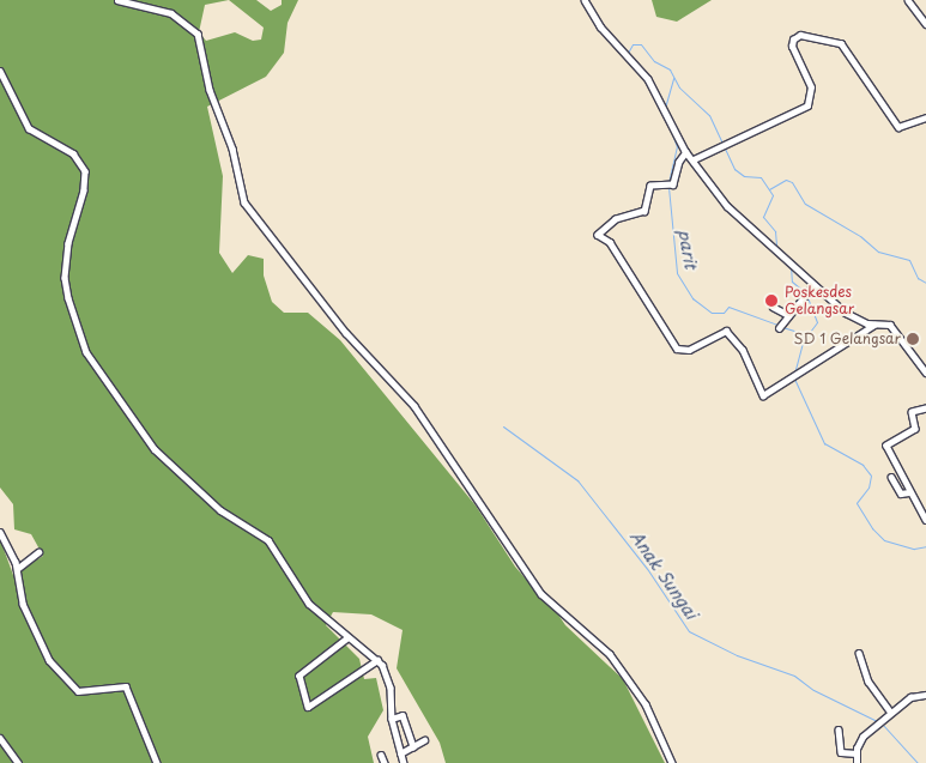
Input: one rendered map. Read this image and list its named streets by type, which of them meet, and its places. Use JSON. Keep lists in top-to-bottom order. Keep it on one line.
{"water":["parit","Anak Sungai"],"places":["Poskesdes Gelangsar","SD 1 Gelangsar"]}
